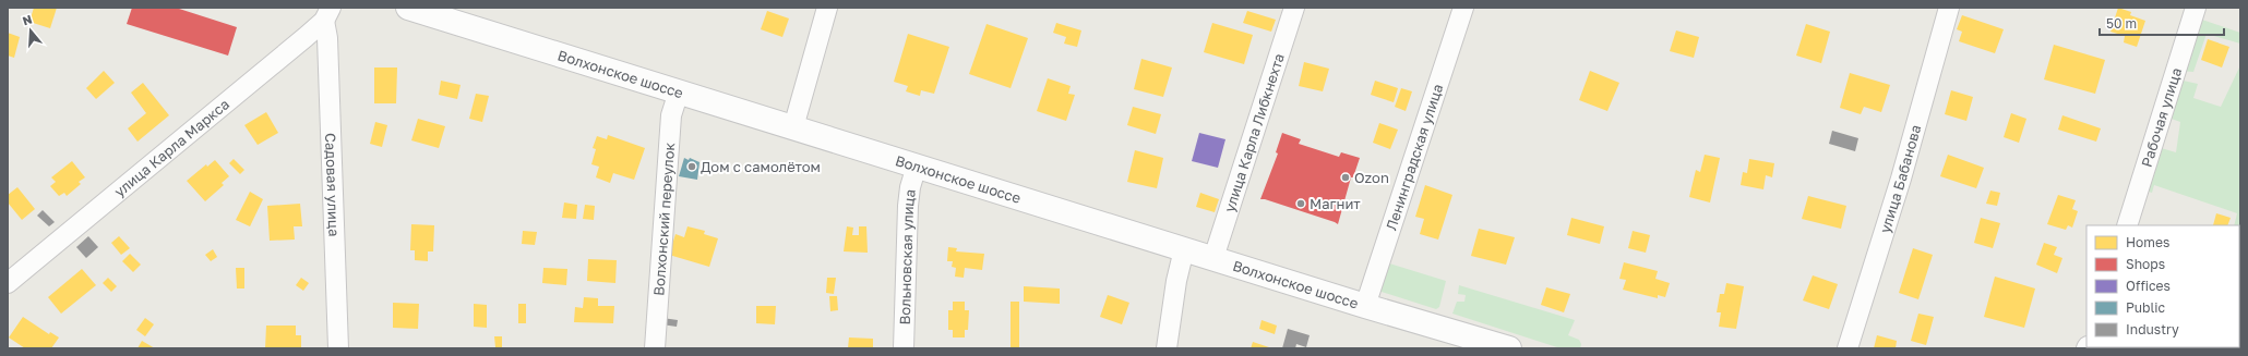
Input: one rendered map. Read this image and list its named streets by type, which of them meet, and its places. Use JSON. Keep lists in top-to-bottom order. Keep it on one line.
{"streets":{"main road":["Волхонское шоссе"],"street":["Рабочая улица","улица Карла Либкнехта","улица Карла Маркса","Ленинградская улица","улица Бабанова","Садовая улица","Волхонский переулок","Вольновская улица"]},"crossings":[["Волхонское шоссе","улица Карла Либкнехта"],["Волхонское шоссе","Ленинградская улица"],["Волхонское шоссе","Волхонский переулок"],["Волхонское шоссе","Вольновская улица"],["улица Карла Маркса","Садовая улица"]],"places":["Дом с самолётом","Ozon","Магнит"],"legend":["Homes","Shops","Offices","Public","Industry"],"scale_bar":"50 m","north":"top"}
